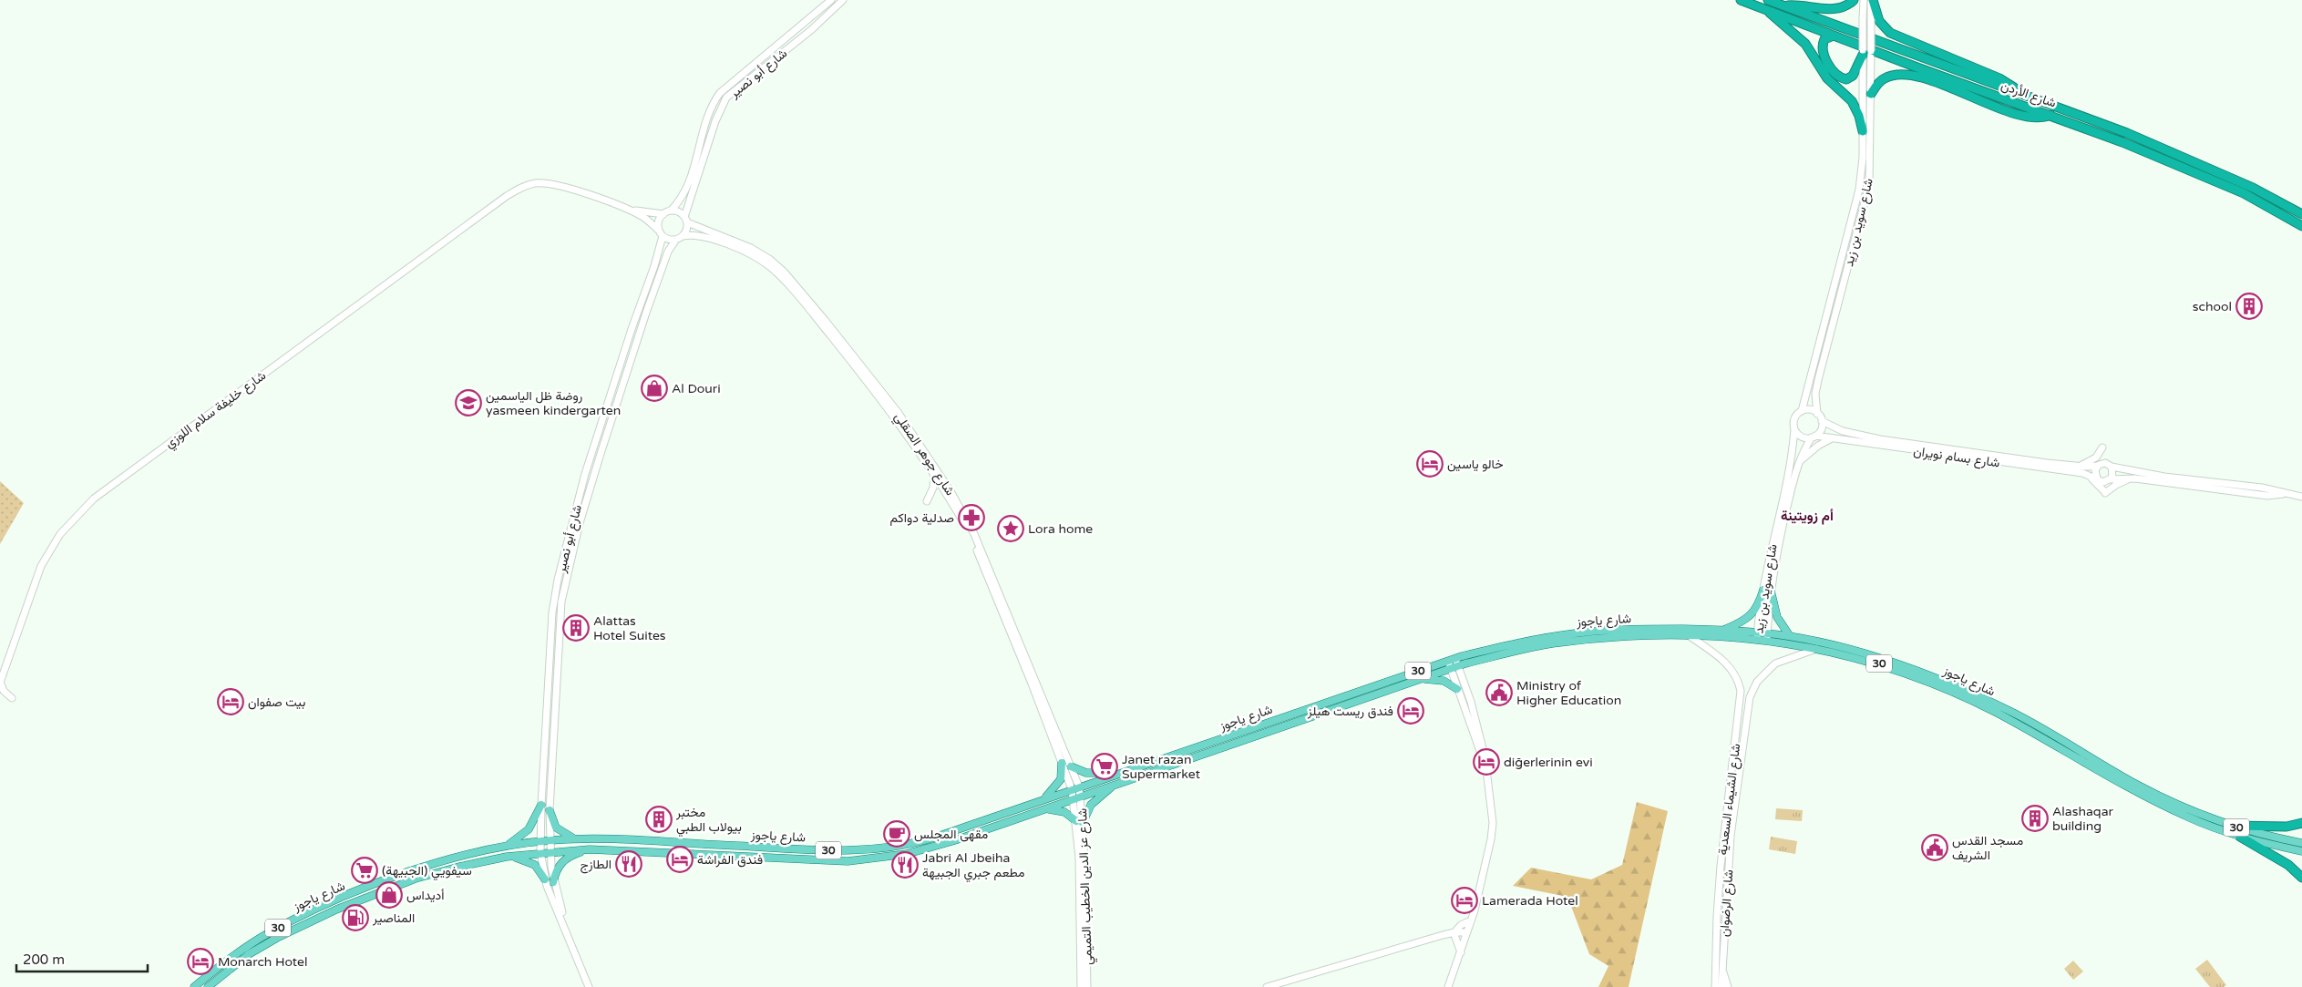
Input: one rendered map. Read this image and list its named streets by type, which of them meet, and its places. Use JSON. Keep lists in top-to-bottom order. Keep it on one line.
{"streets":{"highway":["شارع الأردن"],"main road":["شارع ياجوز","30"],"street":["شارع أبو نصير","شارع سويد بن زيد","شارع خليفة سلام اللوزي","شارع جوهر الصقلي","شارع بسام نويران","شارع الشيماء السعدية","شارع عز الدين الخطيب التميمي","شارع الرضوان"]},"crossings":[["شارع أبو نصير","شارع خليفة سلام اللوزي"],["شارع أبو نصير","شارع جوهر الصقلي"],["شارع أبو نصير","شارع ياجوز"],["شارع سويد بن زيد","شارع بسام نويران"],["شارع سويد بن زيد","شارع ياجوز"],["شارع خليفة سلام اللوزي","شارع جوهر الصقلي"],["شارع جوهر الصقلي","شارع ياجوز"],["شارع جوهر الصقلي","شارع عز الدين الخطيب التميمي"],["شارع ياجوز","شارع الشيماء السعدية"],["شارع ياجوز","شارع عز الدين الخطيب التميمي"],["شارع الشيماء السعدية","شارع الرضوان"]],"districts":["أم زويتينة"],"places":{"building":["school","Alattas Hotel Suites","Alashaqar building","مختبر بيولاب الطبي"],"shop":["Al Douri","أديداس"],"school or university":["روضة ظل الياسمين yasmeen kindergarten"],"hotel":["خالو ياسين","بيت صفوان","فندق ريست هيلز","diğerlerinin evi","فندق الفراشة","Lamerada Hotel","Monarch Hotel"],"pharmacy":["صدلية دواكم"],"place":["Lora home"],"public building":["Ministry of Higher Education","مسجد القدس الشريف"],"supermarket":["Janet razan Supermarket","سيفويي (الجبيهة)"],"cafe":["مقهى المجلس"],"restaurant":["الطازج","Jabri Al Jbeiha مطعم جبري الجبيهة"],"fuel station":["المناصير"]},"scale_bar":"200 m"}
